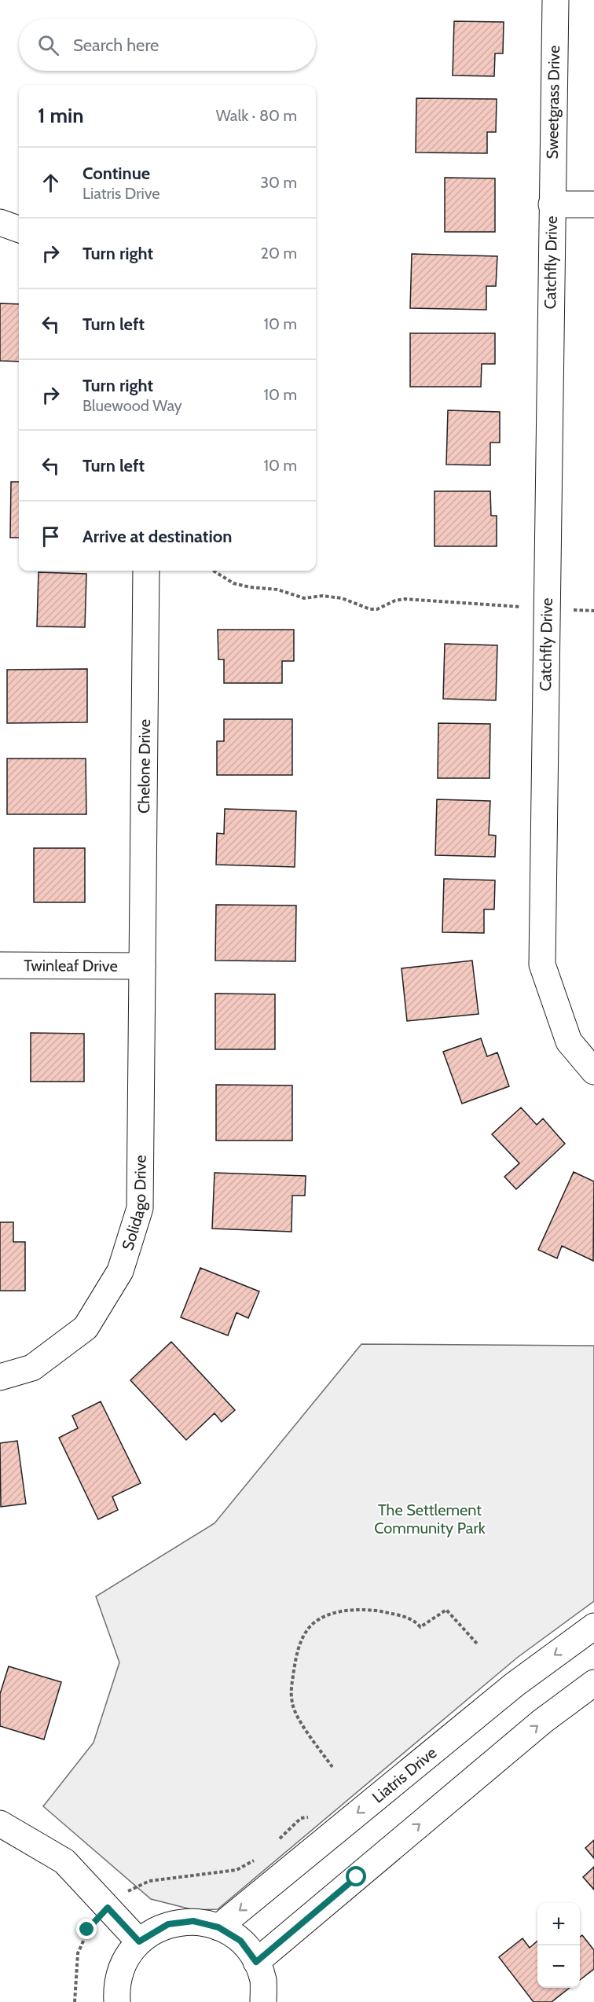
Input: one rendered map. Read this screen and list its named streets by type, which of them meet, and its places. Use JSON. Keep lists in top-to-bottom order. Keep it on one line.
{"streets":{"street":["Sweetgrass Drive","Catchfly Drive","Chelone Drive","Twinleaf Drive","Solidago Drive","Liatris Drive"]},"crossings":[["Sweetgrass Drive","Catchfly Drive"],["Chelone Drive","Twinleaf Drive"],["Chelone Drive","Solidago Drive"],["Twinleaf Drive","Solidago Drive"]],"parks":["The Settlement Community Park"],"page":{"search":"Search here","heading":["1 min","Walk · 80 m"],"list":[["Continue","Liatris Drive","30 m"],["Turn right","20 m"],["Turn left","10 m"],["Turn right","Bluewood Way","10 m"],["Turn left","10 m"],"Arrive at destination"],"map_buttons":["+","−"]}}
